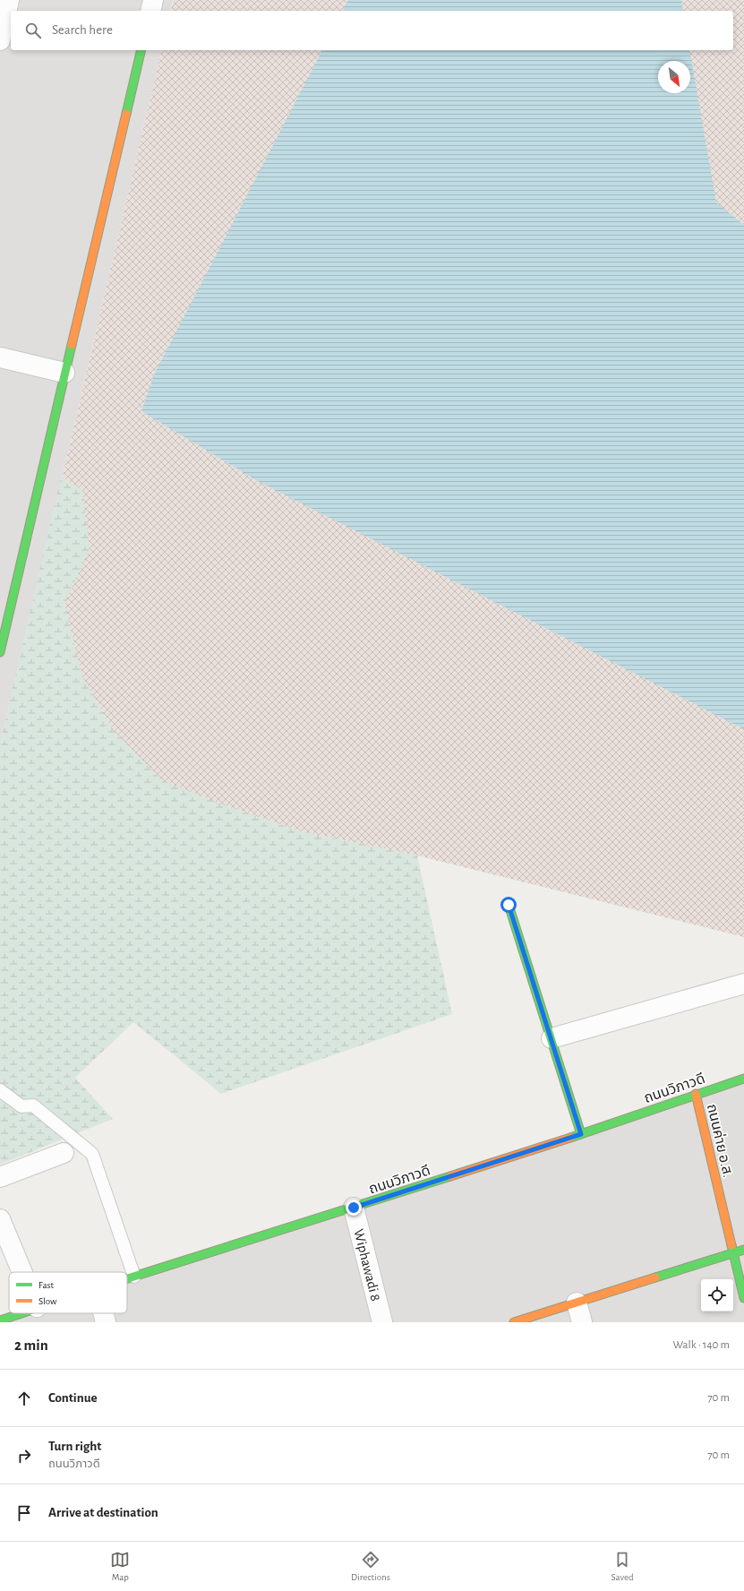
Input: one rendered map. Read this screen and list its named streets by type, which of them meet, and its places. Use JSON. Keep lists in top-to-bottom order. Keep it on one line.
{"streets":{"street":["ถนนวิภาวดี","ถนนค่าย อ.ส.","Wiphawadi 8"]},"crossings":[["ถนนวิภาวดี","ถนนค่าย อ.ส."],["ถนนวิภาวดี","Wiphawadi 8"]],"legend":["Fast","Slow"],"north":"bottom right","page":{"search":"Search here","heading":["2 min","Walk · 140 m"],"list":[["Continue","70 m"],["Turn right","ถนนวิภาวดี","70 m"],"Arrive at destination"],"nav":["Map","Directions","Saved"]}}
